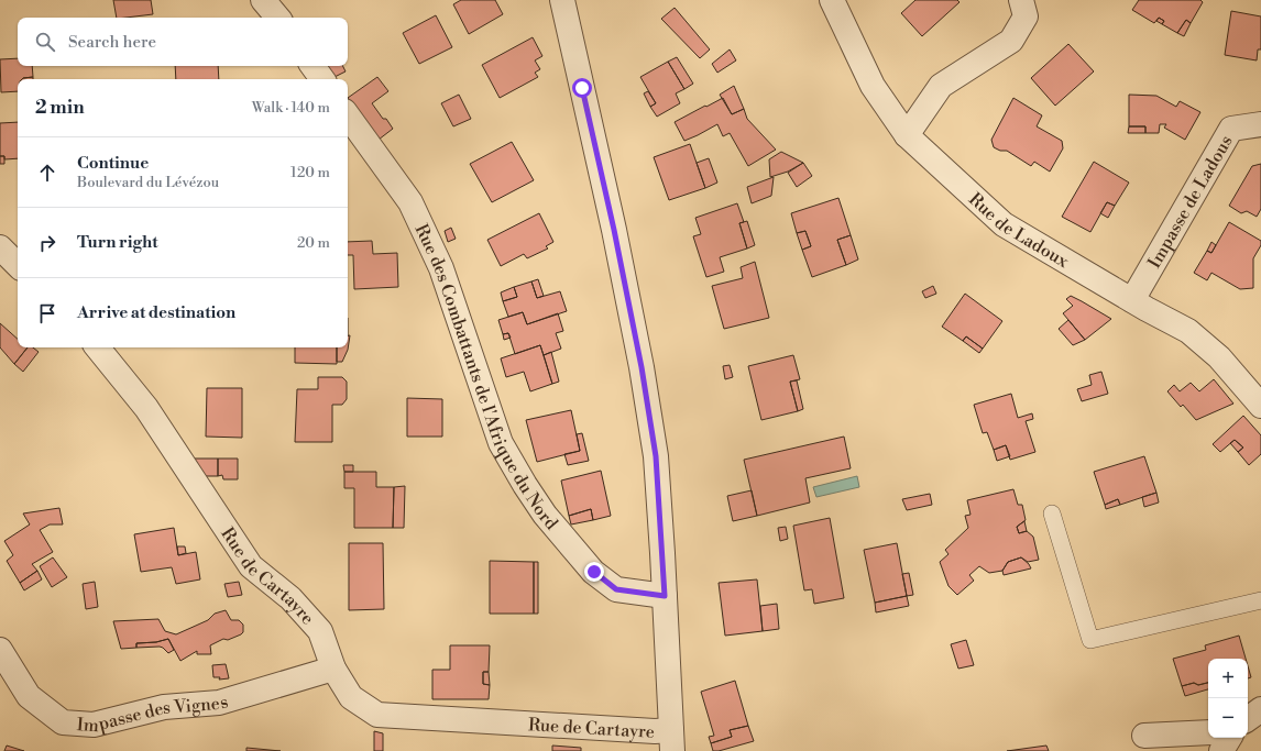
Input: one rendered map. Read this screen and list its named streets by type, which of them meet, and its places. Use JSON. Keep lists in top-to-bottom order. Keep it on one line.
{"streets":{"street":["Impasse de Ladous","Rue de Ladoux","Rue des Combattants de l'Afrique du Nord","Rue de Cartayre","Impasse des Vignes"]},"crossings":[["Impasse de Ladous","Rue de Ladoux"],["Rue de Cartayre","Impasse des Vignes"]],"page":{"search":"Search here","heading":["2 min","Walk · 140 m"],"list":[["Continue","Boulevard du Lévézou","120 m"],["Turn right","20 m"],"Arrive at destination"],"map_buttons":["+","−"]}}
